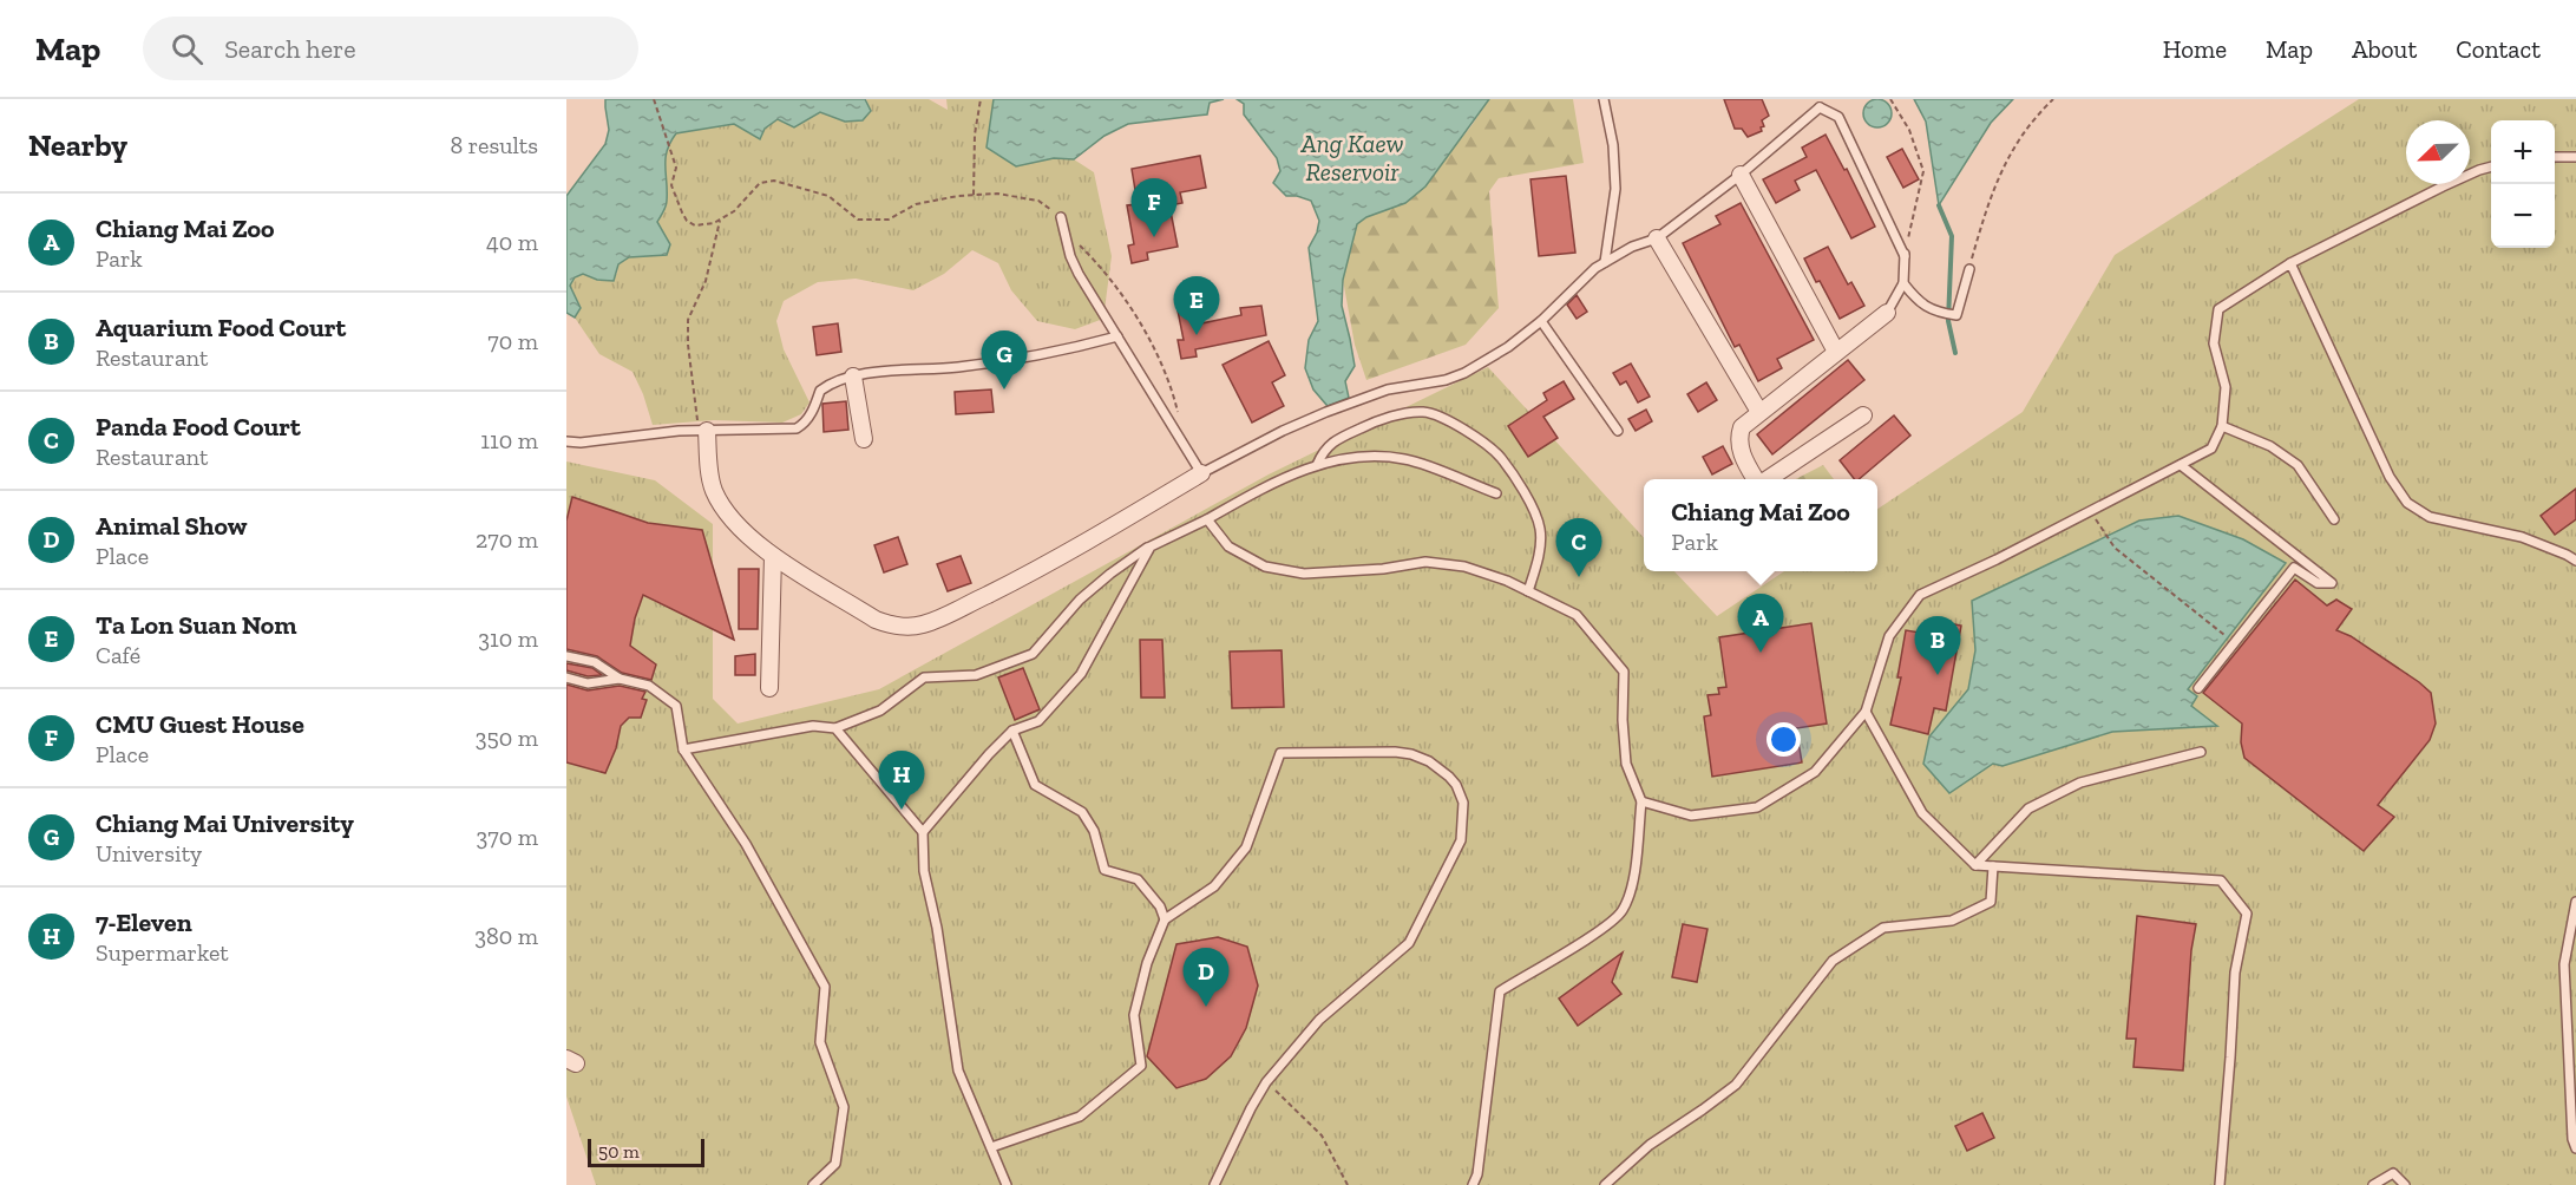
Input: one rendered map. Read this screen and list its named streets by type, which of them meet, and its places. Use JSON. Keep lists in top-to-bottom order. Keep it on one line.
{"water":["Ang Kaew Reservoir"],"scale_bar":"50 m","north":"bottom left","page":{"header":"Map","search":"Search here","nav":["Home","Map","About","Contact"],"heading":["Nearby","8 results"],"map_buttons":["+","−"],"pins":["F","E","G","C","A","B","H","D"],"list":[{"mark":"A","name":"Chiang Mai Zoo","note":"Park","value":"40 m"},{"mark":"B","name":"Aquarium Food Court","note":"Restaurant","value":"70 m"},{"mark":"C","name":"Panda Food Court","note":"Restaurant","value":"110 m"},{"mark":"D","name":"Animal Show","note":"Place","value":"270 m"},{"mark":"E","name":"Ta Lon Suan Nom","note":"Café","value":"310 m"},{"mark":"F","name":"CMU Guest House","note":"Place","value":"350 m"},{"mark":"G","name":"Chiang Mai University","note":"University","value":"370 m"},{"mark":"H","name":"7-Eleven","note":"Supermarket","value":"380 m"}],"popup":["Chiang Mai Zoo","Park"],"scale":"50 m"}}
